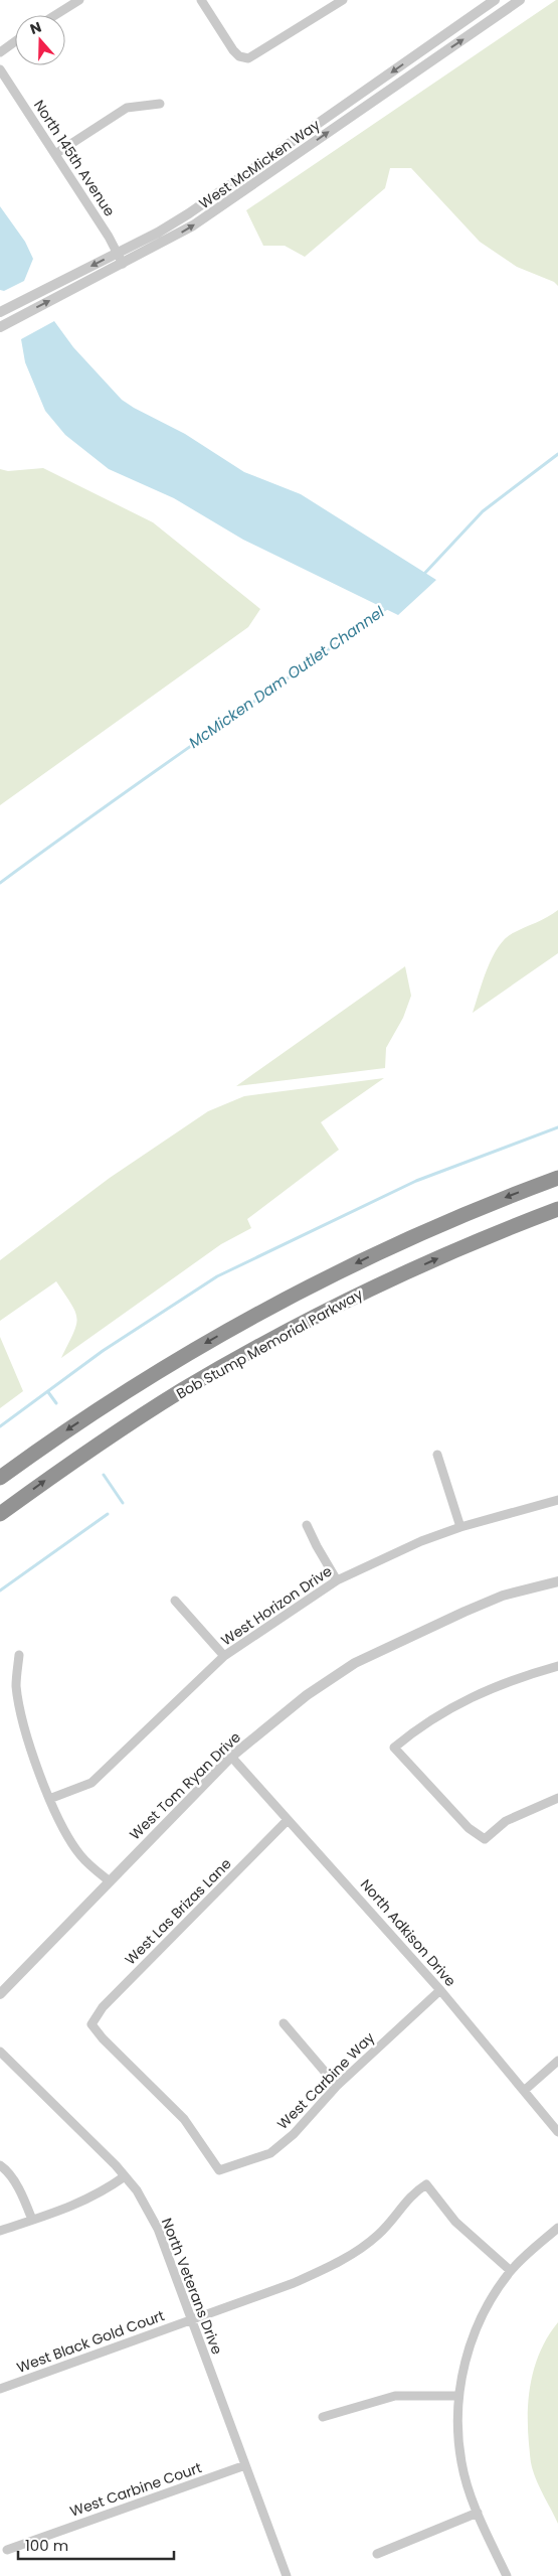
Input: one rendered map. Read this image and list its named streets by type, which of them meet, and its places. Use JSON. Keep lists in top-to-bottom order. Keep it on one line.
{"streets":{"highway":["Bob Stump Memorial Parkway"],"street":["North 145th Avenue","West McMicken Way","West Horizon Drive","West Tom Ryan Drive","West Las Brizas Lane","North Adkison Drive","West Carbine Way","North Veterans Drive","West Black Gold Court","West Carbine Court"]},"crossings":[["North 145th Avenue","West McMicken Way"],["West Tom Ryan Drive","North Adkison Drive"],["West Las Brizas Lane","North Adkison Drive"],["West Las Brizas Lane","West Carbine Way"],["North Adkison Drive","West Carbine Way"],["North Veterans Drive","West Black Gold Court"],["North Veterans Drive","West Carbine Court"]],"water":["McMicken Dam Outlet Channel"],"scale_bar":"100 m","north":"top"}
